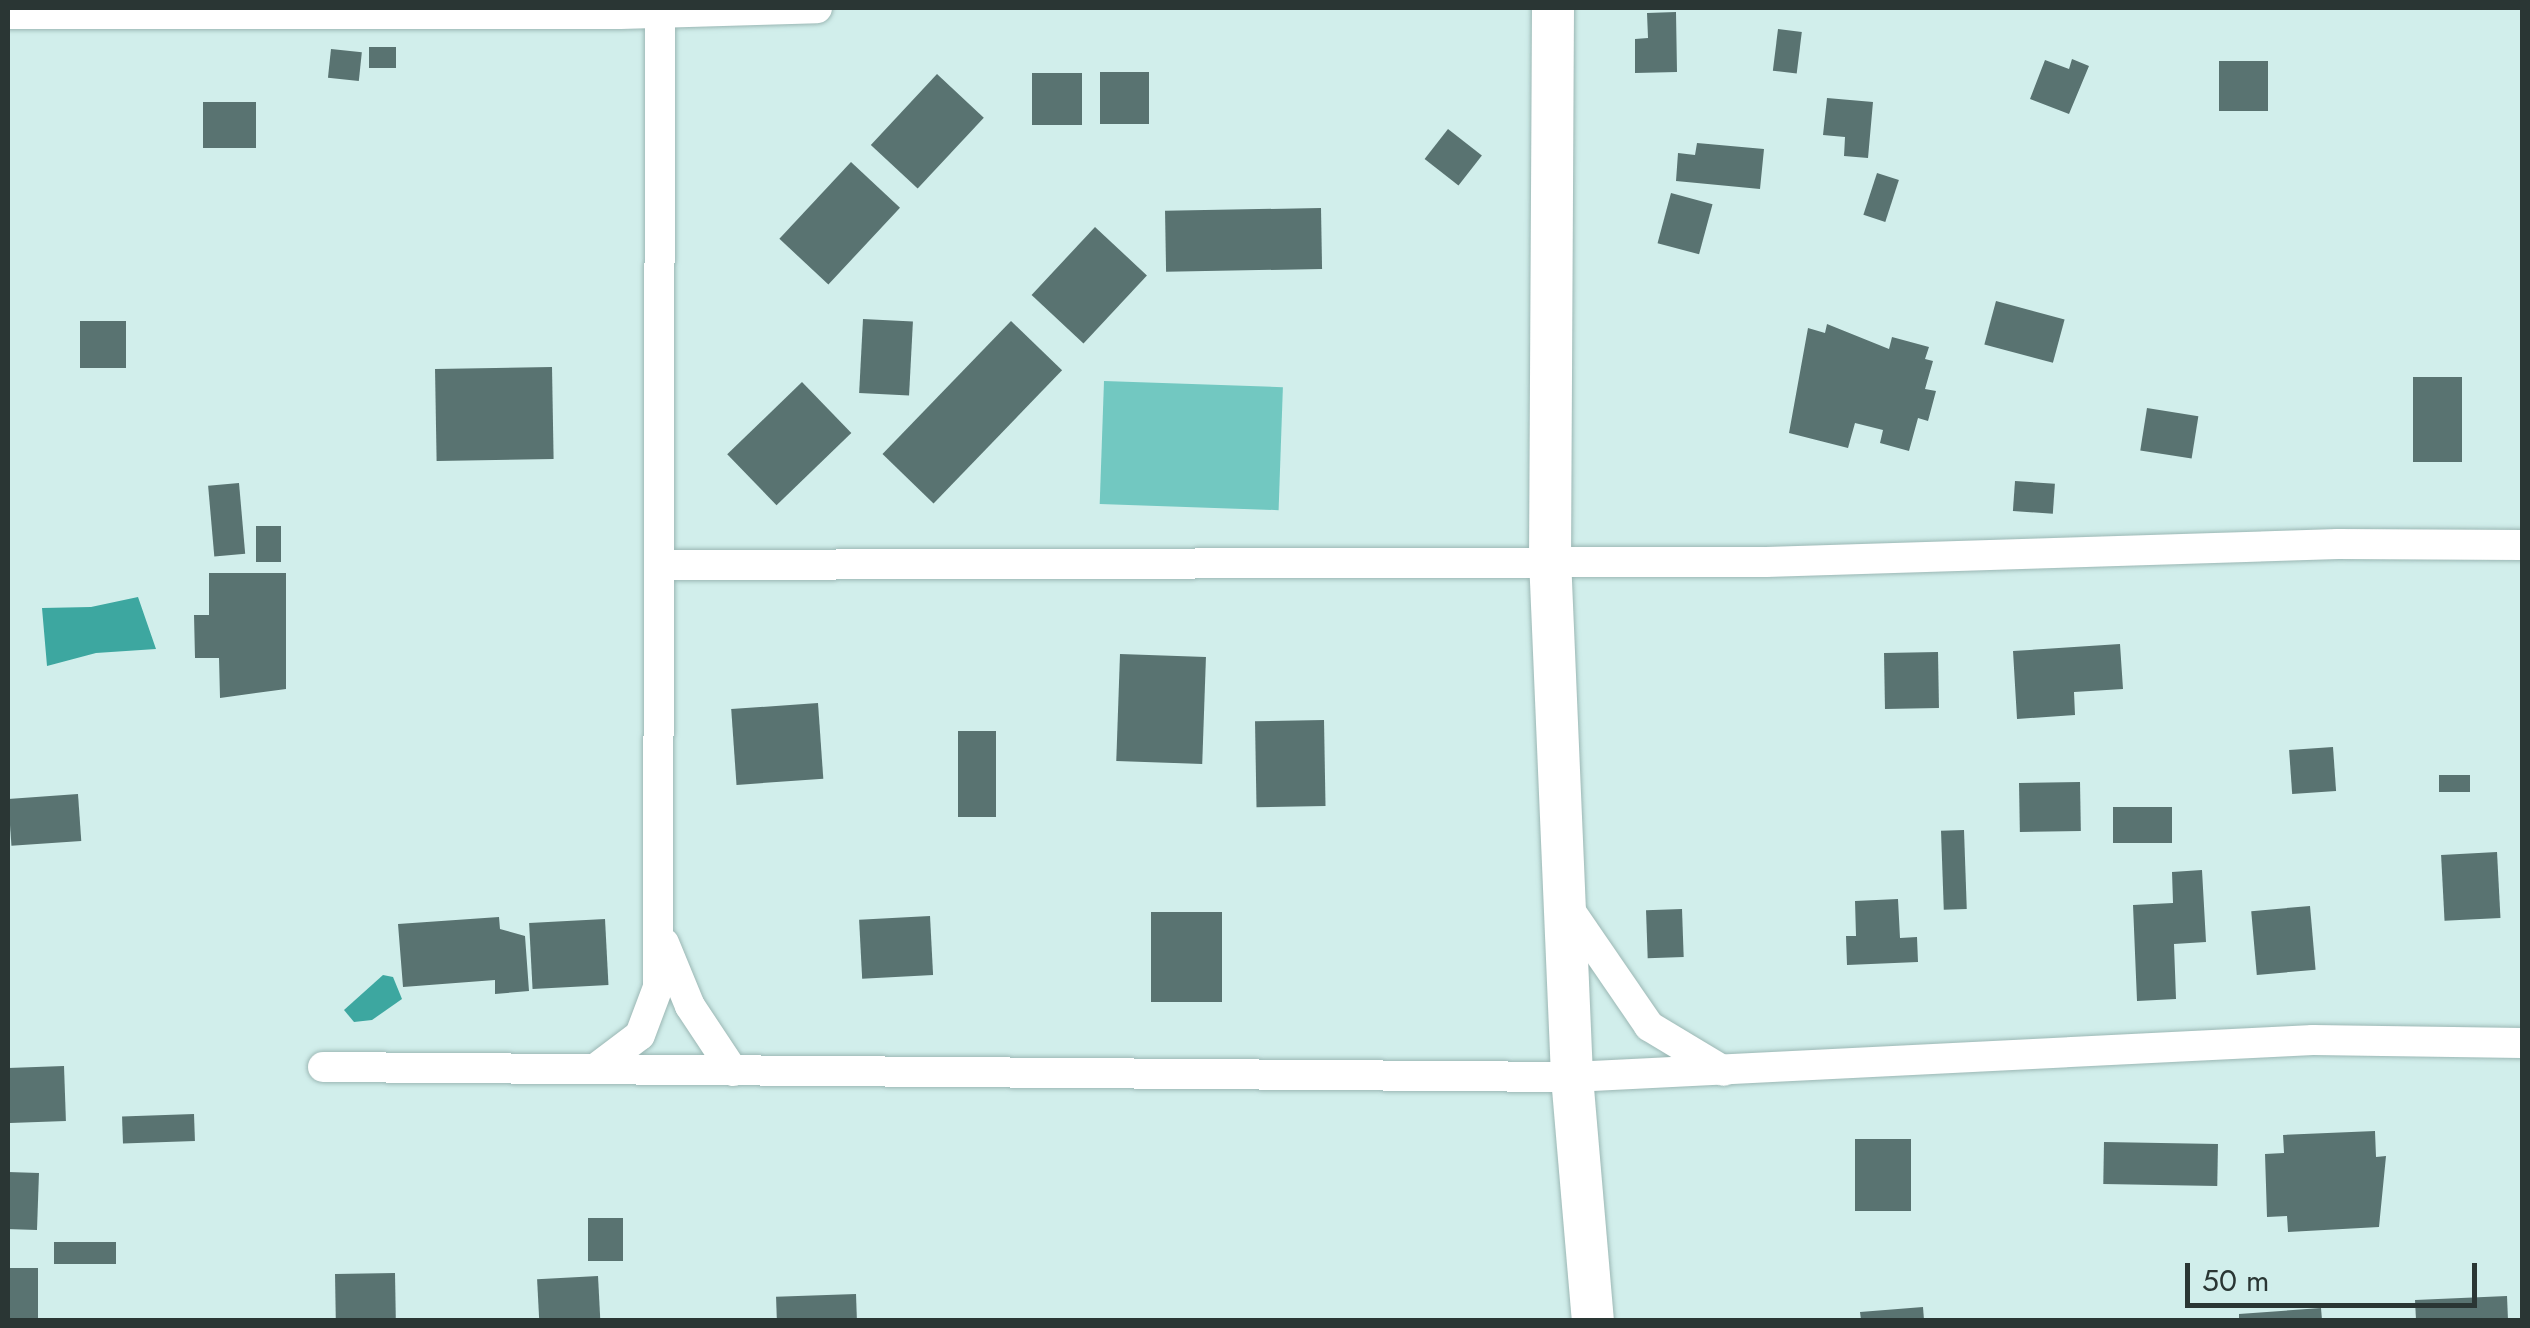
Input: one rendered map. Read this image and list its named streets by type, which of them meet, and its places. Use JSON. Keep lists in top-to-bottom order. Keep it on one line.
{"scale_bar":"50 m"}
